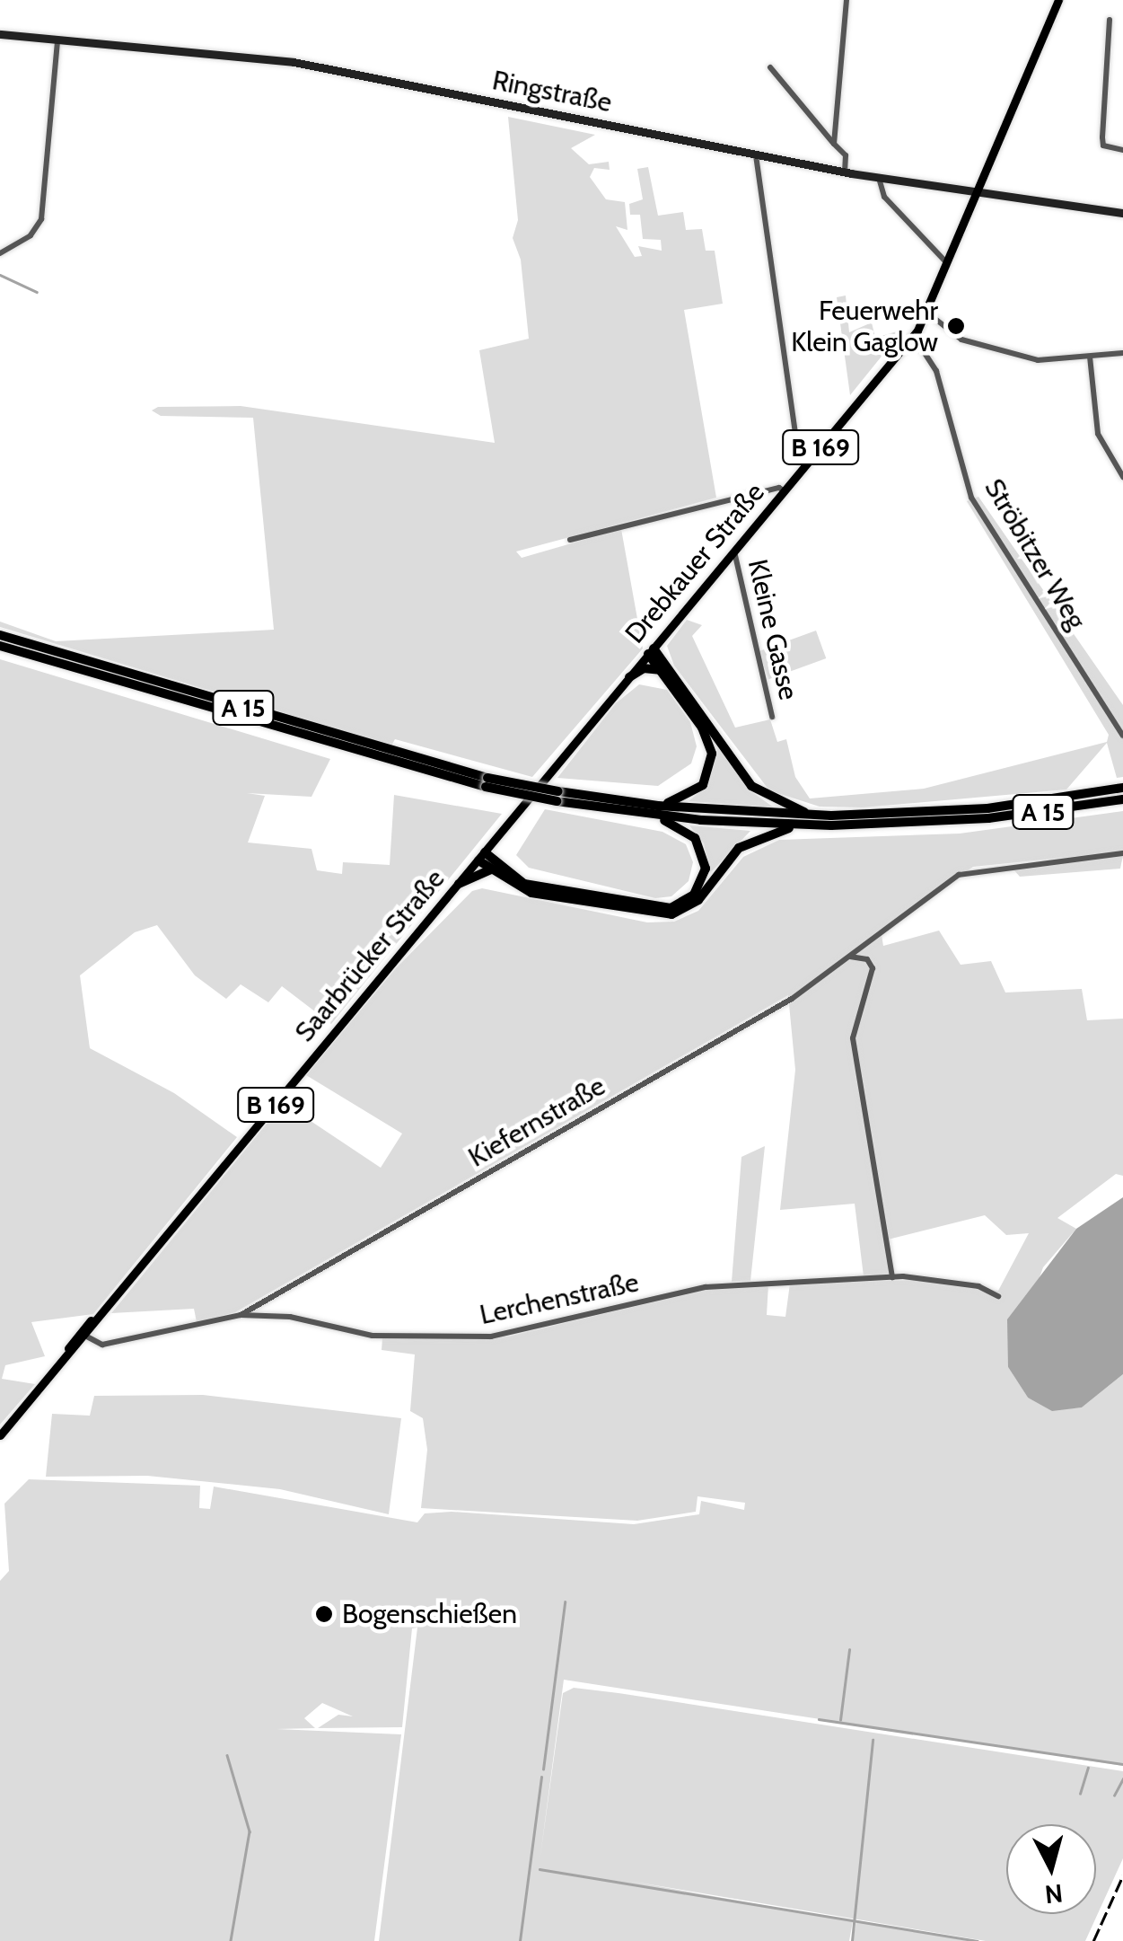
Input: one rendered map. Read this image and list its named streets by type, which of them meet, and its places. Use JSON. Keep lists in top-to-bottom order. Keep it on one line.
{"streets":{"highway":["A 15"],"main road":["Ringstraße","B 169","Drebkauer Straße","Saarbrücker Straße"],"street":["Ströbitzer Weg","Kleine Gasse","Kiefernstraße","Lerchenstraße"]},"crossings":[["Ringstraße","Drebkauer Straße"],["Ströbitzer Weg","Drebkauer Straße"],["Drebkauer Straße","Kleine Gasse"],["Drebkauer Straße","Saarbrücker Straße"],["Saarbrücker Straße","Lerchenstraße"],["Kiefernstraße","Lerchenstraße"]],"places":["Feuerwehr Klein Gaglow","Bogenschießen"],"north":"bottom"}
